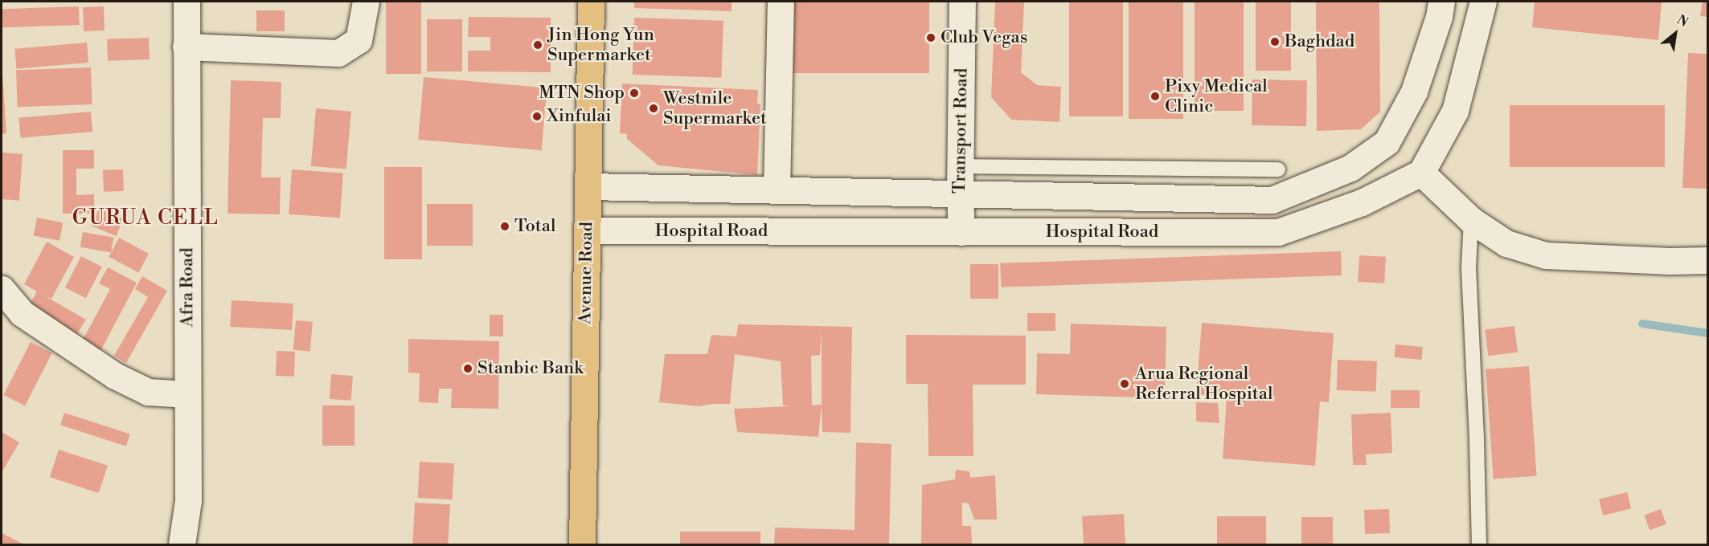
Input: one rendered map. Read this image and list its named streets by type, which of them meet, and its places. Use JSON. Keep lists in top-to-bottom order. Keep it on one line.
{"streets":{"main road":["Transport Road","Hospital Road","Avenue Road","Afra Road"]},"crossings":[["Transport Road","Hospital Road"],["Hospital Road","Avenue Road"]],"districts":["GURUA CELL"],"places":["Club Vegas","Baghdad","Jin Hong Yun Supermarket","MTN Shop","Pixy Medical Clinic","Westnile Supermarket","Xinfulai","Total","Stanbic Bank","Arua Regional Referral Hospital"],"north":"top right"}
